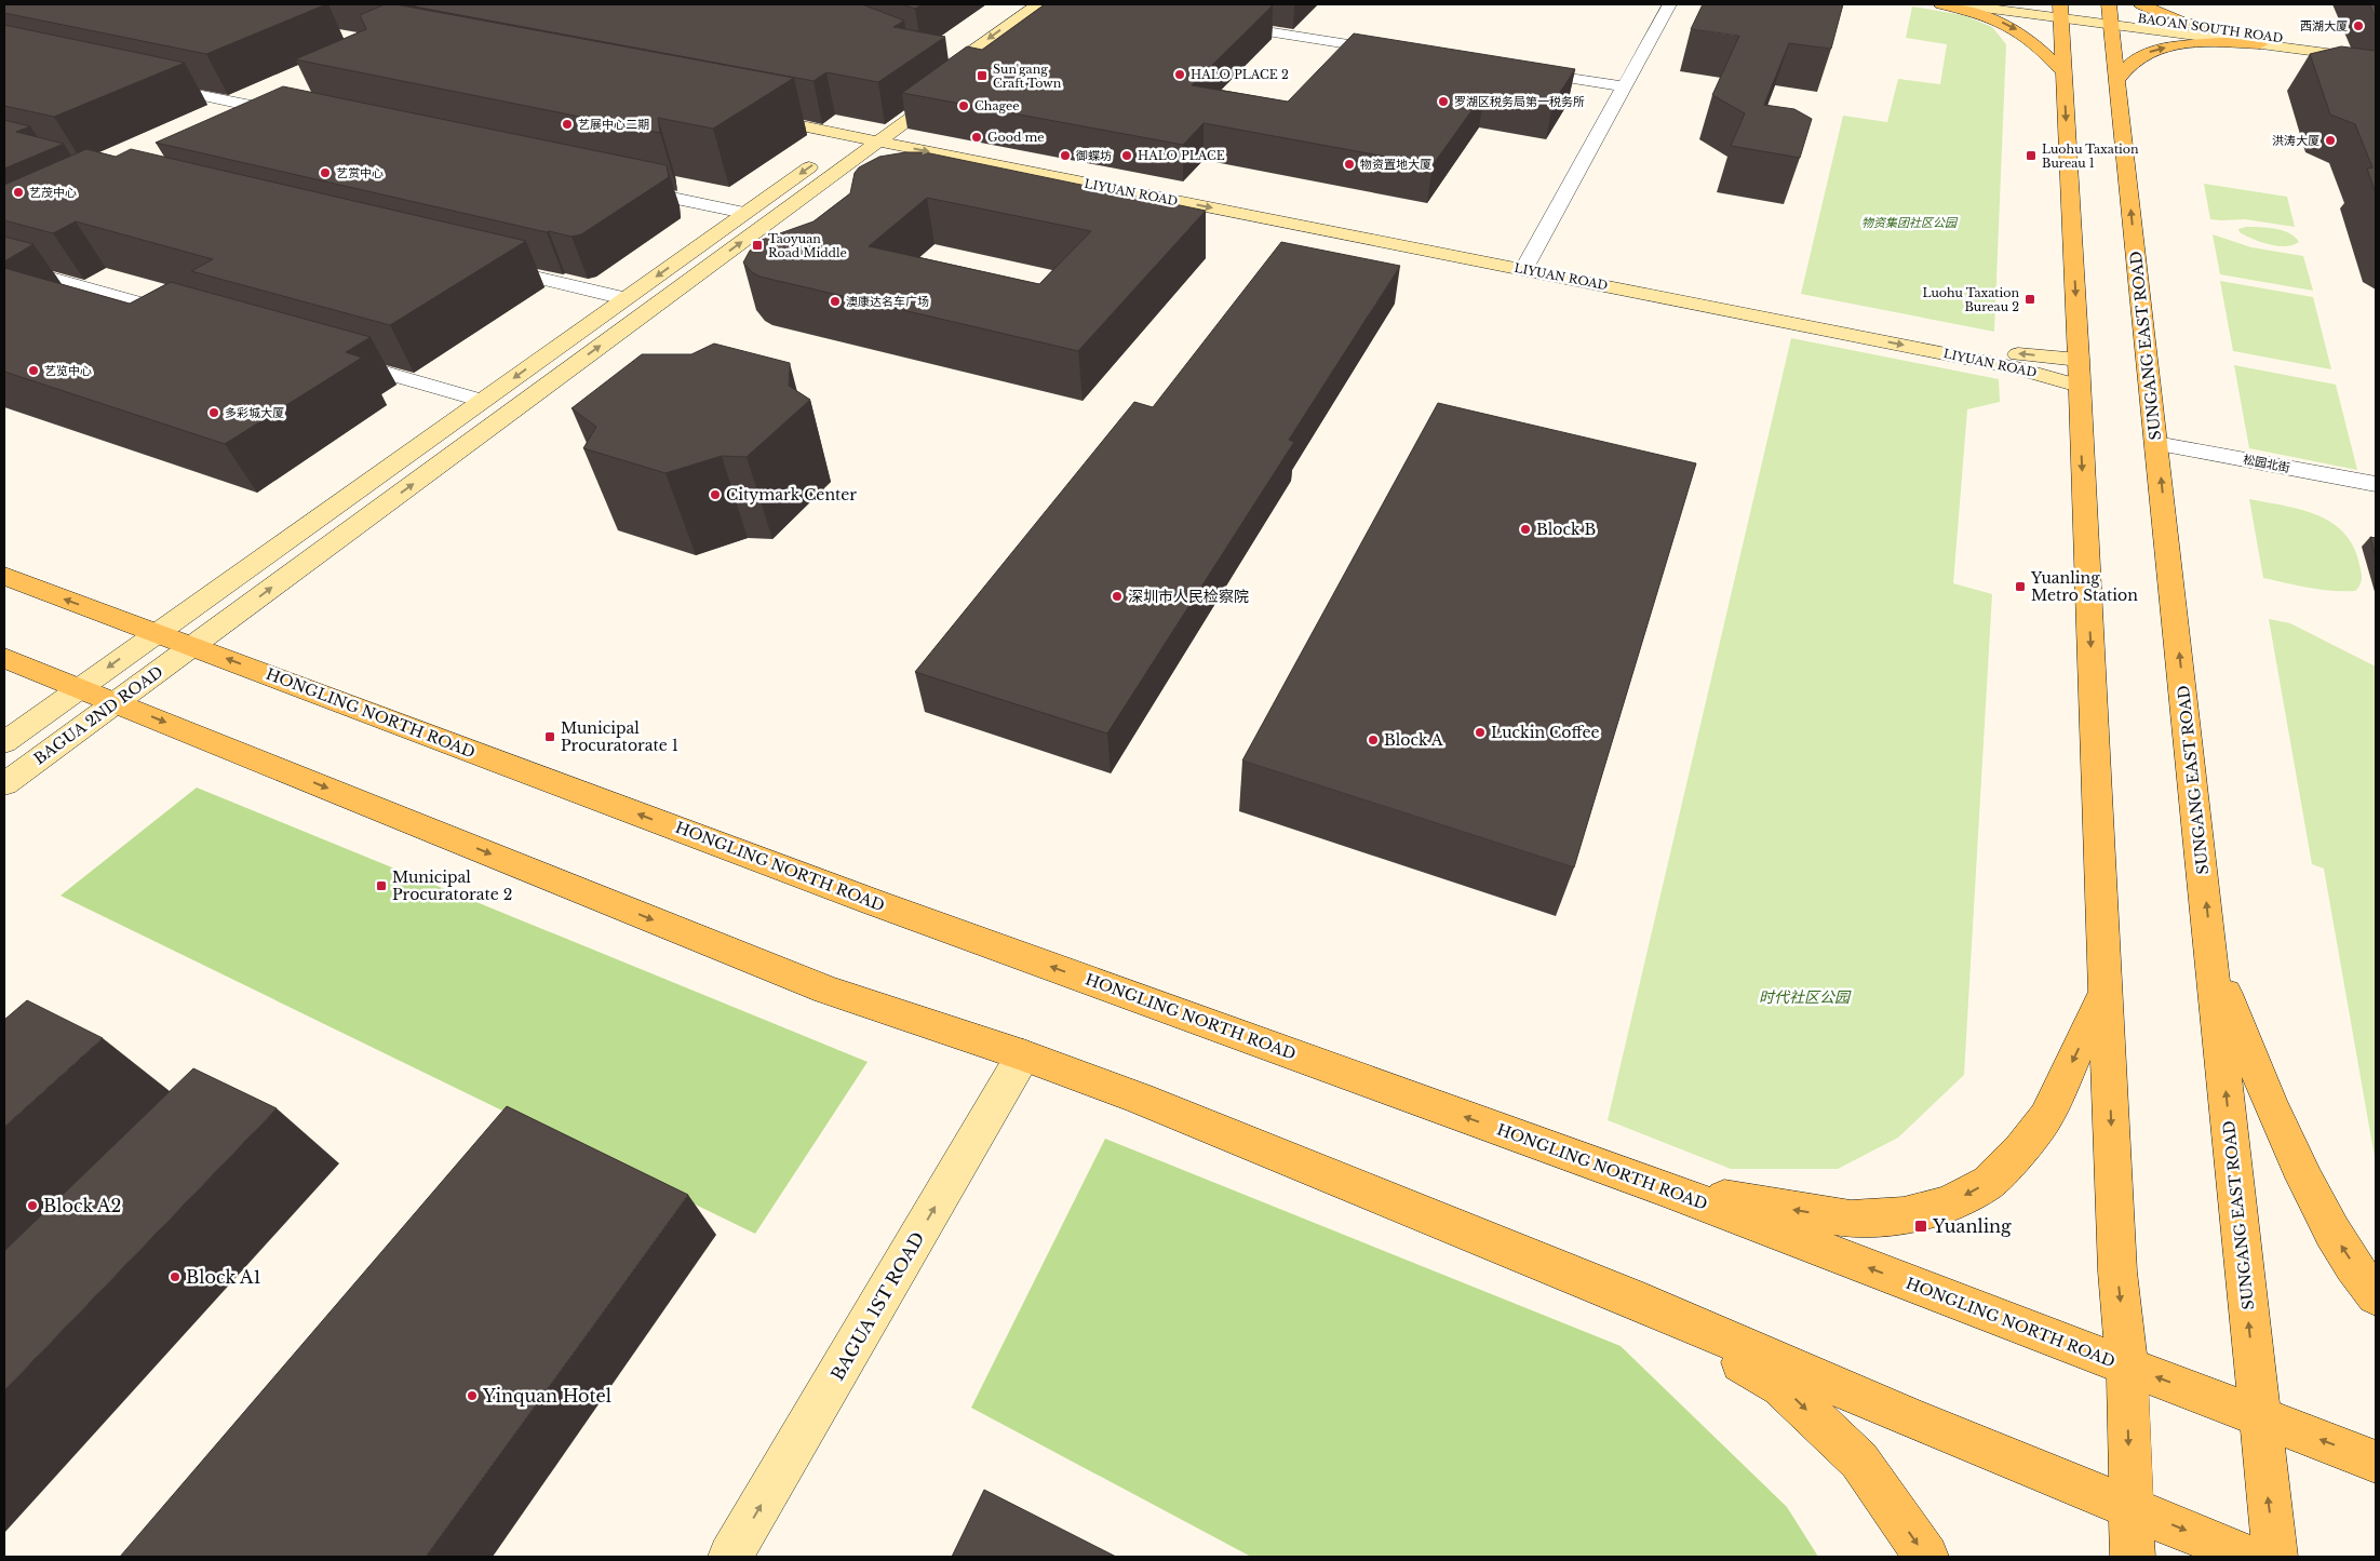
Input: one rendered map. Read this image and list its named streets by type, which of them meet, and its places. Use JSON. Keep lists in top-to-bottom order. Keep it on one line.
{"streets":{"main road":["SUNGANG EAST ROAD","HONGLING NORTH ROAD"],"street":["BAO'AN SOUTH ROAD","LIYUAN ROAD","松园北街","BAGUA 2ND ROAD","BAGUA 1ST ROAD"]},"crossings":[["BAO'AN SOUTH ROAD","SUNGANG EAST ROAD"],["LIYUAN ROAD","BAGUA 2ND ROAD"],["SUNGANG EAST ROAD","松园北街"],["SUNGANG EAST ROAD","HONGLING NORTH ROAD"],["HONGLING NORTH ROAD","BAGUA 2ND ROAD"]],"one_way":["BAGUA 1ST ROAD"],"parks":["物资集团社区公园","时代社区公园"],"places":{"other":["西湖大厦","HALO PLACE 2","罗湖区税务局第一税务所","Chagee","艺展中心二期","Good me","洪涛大厦","御蝶坊","HALO PLACE","物资置地大厦","艺赏中心","艺茂中心","澳康达名车广场","艺览中心","多彩城大厦","Citymark Center","Block B","深圳市人民检察院","Luckin Coffee","Block A","Block A2","Block A1","Yinquan Hotel"],"transit":["Sun'gang Craft Town","Luohu Taxation Bureau 1","Taoyuan Road Middle","Luohu Taxation Bureau 2","Yuanling Metro Station","Municipal Procuratorate 1","Municipal Procuratorate 2","Yuanling"]}}
